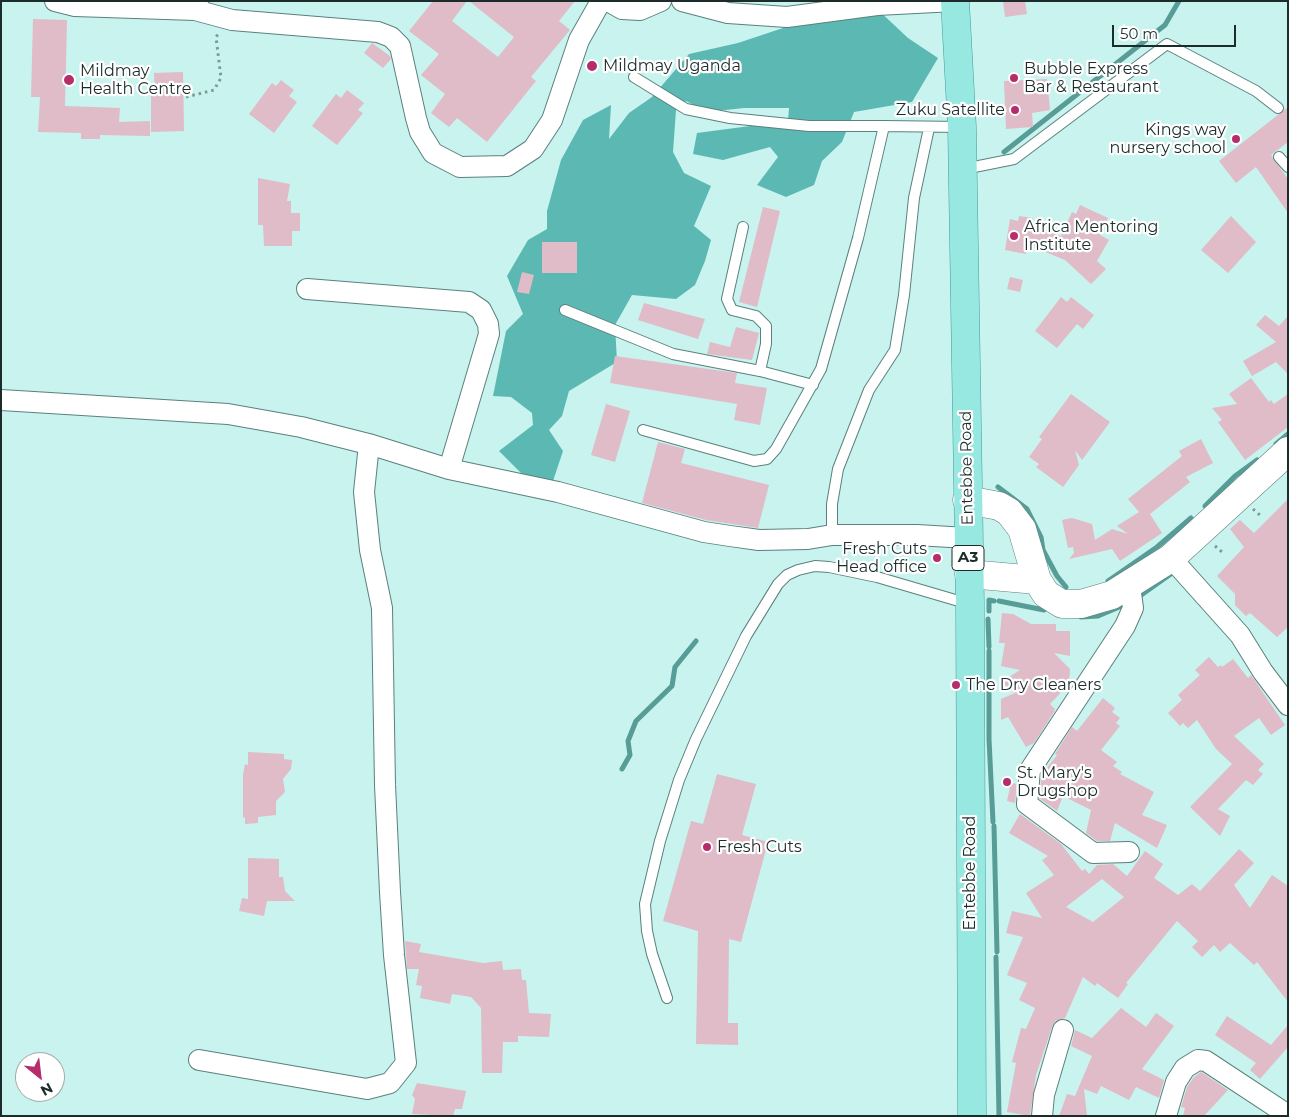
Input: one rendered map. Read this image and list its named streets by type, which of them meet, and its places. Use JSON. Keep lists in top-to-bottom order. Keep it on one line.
{"streets":{"main road":["Entebbe Road","A3"]},"places":["Mildmay Uganda","Bubble Express Bar & Restaurant","Mildmay Health Centre","Zuku Satellite","Kings way nursery school","Africa Mentoring Institute","Fresh Cuts Head office","The Dry Cleaners","St. Mary's Drugshop","Fresh Cuts"],"scale_bar":"50 m","north":"bottom right"}
